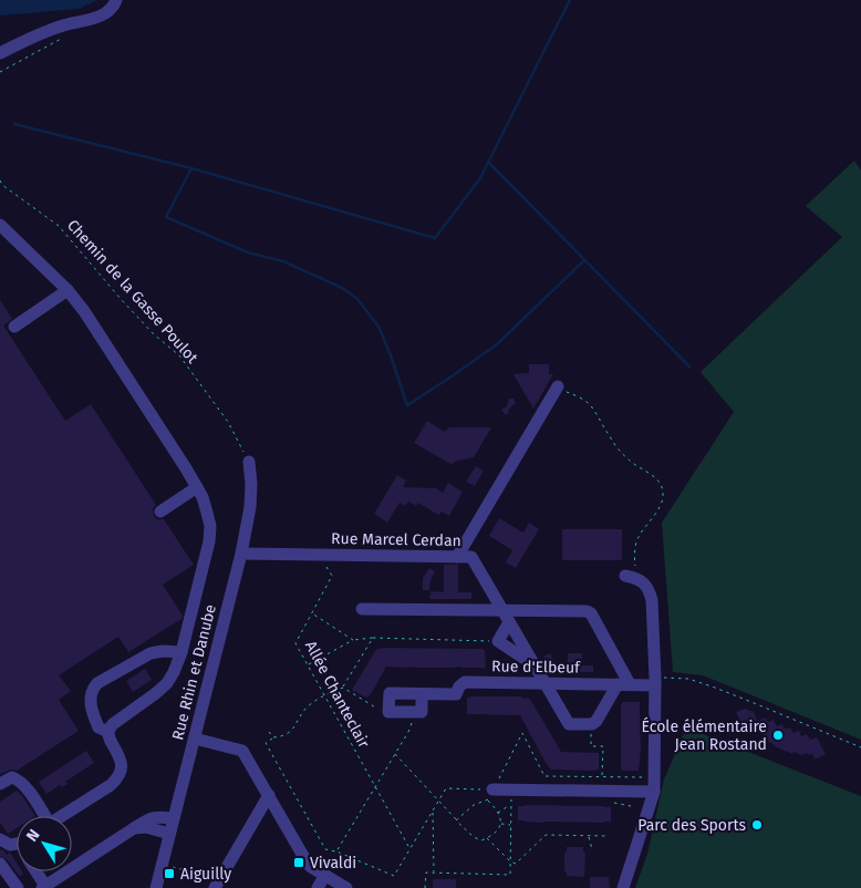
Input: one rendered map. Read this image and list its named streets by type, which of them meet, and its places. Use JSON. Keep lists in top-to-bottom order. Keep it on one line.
{"streets":{"street":["Rue Marcel Cerdan","Rue d'Elbeuf","Rue Rhin et Danube"],"path":["Chemin de la Gasse Poulot","Allée Chanteclair"]},"crossings":[["Chemin de la Gasse Poulot","Rue Rhin et Danube"],["Rue Marcel Cerdan","Rue d'Elbeuf"],["Rue Marcel Cerdan","Rue Rhin et Danube"],["Rue Marcel Cerdan","Allée Chanteclair"]],"places":{"other":["École élémentaire Jean Rostand","Parc des Sports"],"transit":["Vivaldi","Aiguilly"]},"north":"top left"}
